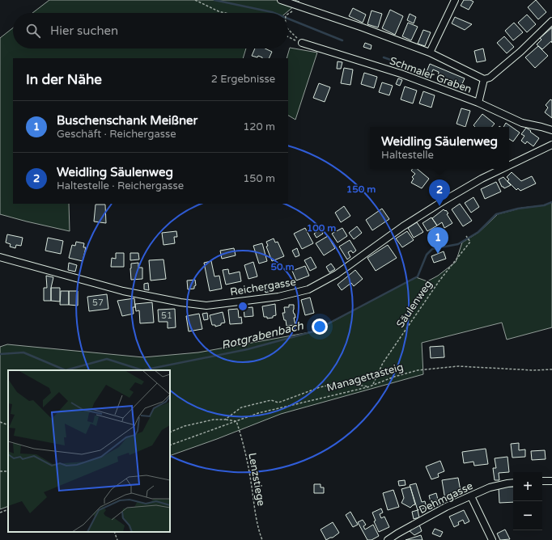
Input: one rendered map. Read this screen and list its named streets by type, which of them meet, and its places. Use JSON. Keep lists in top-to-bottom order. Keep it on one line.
{"streets":{"street":["Schmaler Graben","Reichergasse","Dehmgasse"],"path":["Säulenweg","Managettasteig","Lenzstiege"]},"crossings":[["Säulenweg","Managettasteig"],["Managettasteig","Lenzstiege"]],"water":["Rotgrabenbach"],"house_numbers":["57","51"],"page":{"search":"Hier suchen","heading":["In der Nähe","2 Ergebnisse"],"list":[{"mark":"1","name":"Buschenschank Meißner","note":"Geschäft · Reichergasse","value":"120 m"},{"mark":"2","name":"Weidling Säulenweg","note":"Haltestelle · Reichergasse","value":"150 m"}],"popup":["Weidling Säulenweg","Haltestelle"],"pins":["2","1"],"map_buttons":["+","−"]},"rings":["150 m","100 m","50 m"]}
